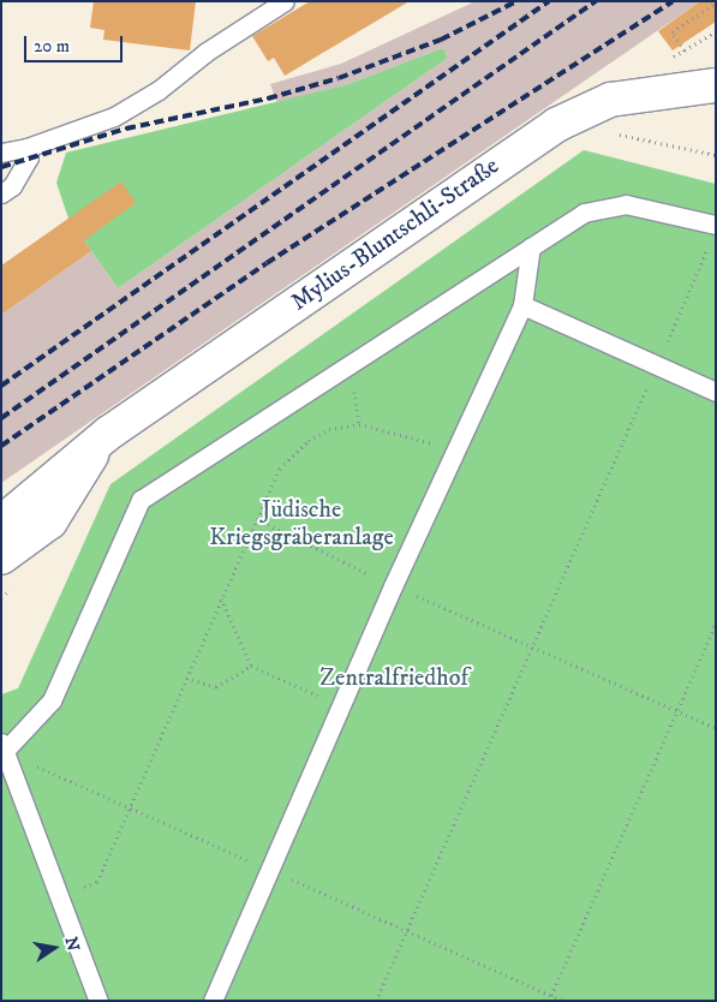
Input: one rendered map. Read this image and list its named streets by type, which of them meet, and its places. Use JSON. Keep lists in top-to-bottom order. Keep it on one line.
{"streets":{"street":["Mylius-Bluntschli-Straße"]},"parks":["Jüdische Kriegsgräberanlage","Zentralfriedhof"],"scale_bar":"20 m","north":"right"}
